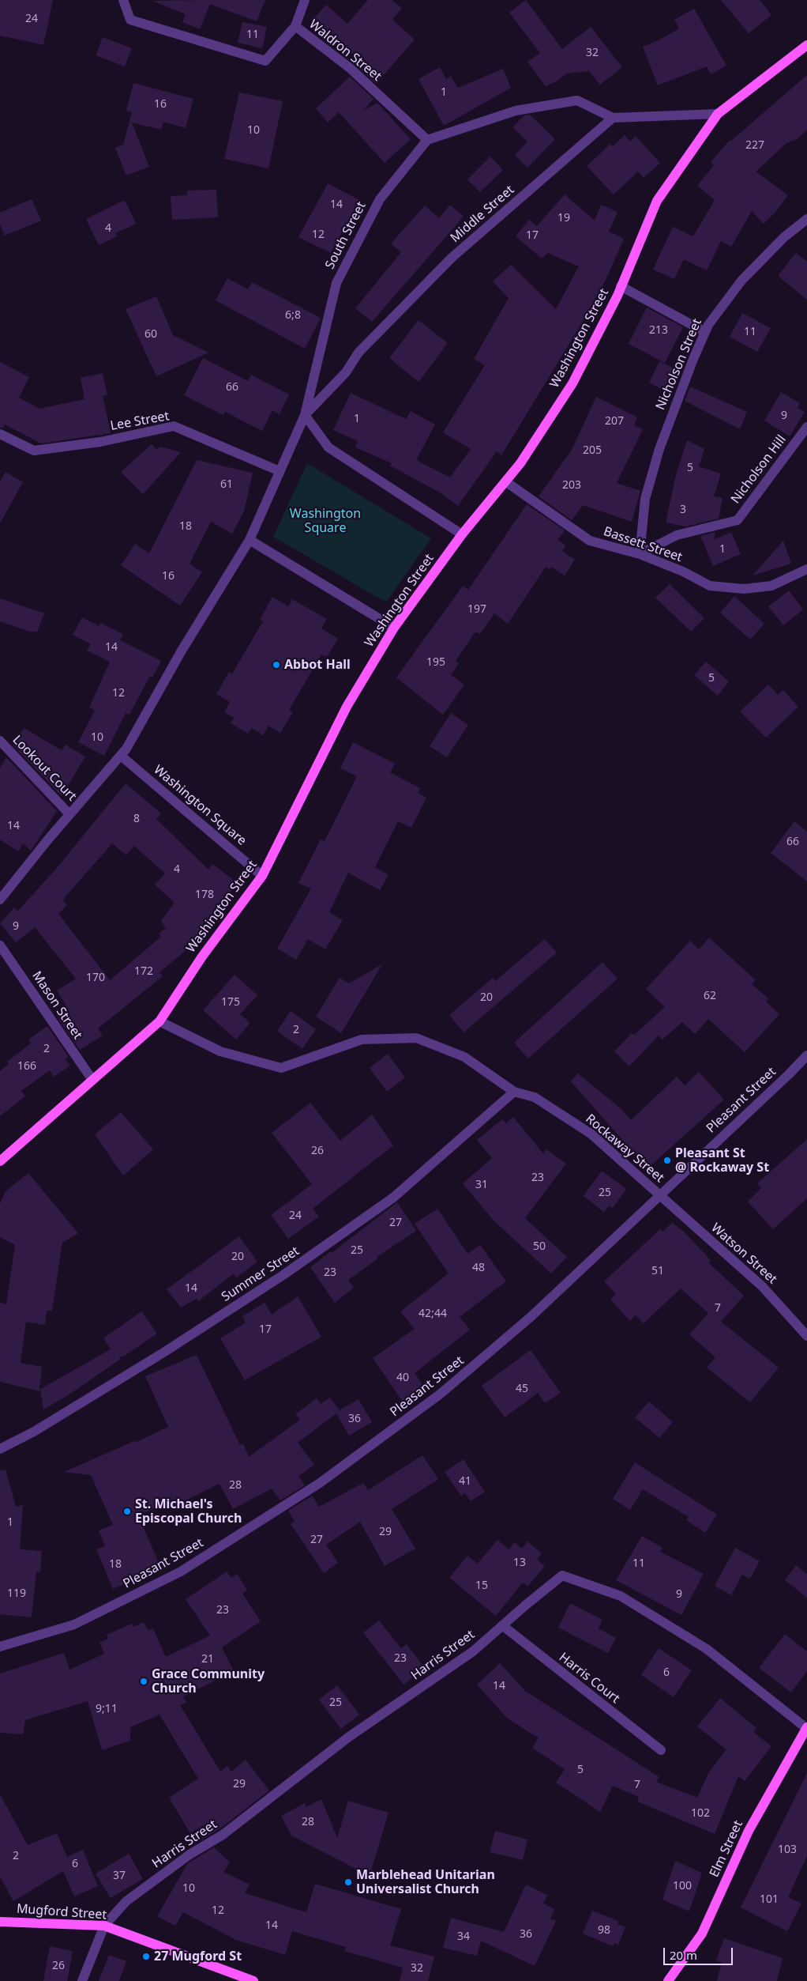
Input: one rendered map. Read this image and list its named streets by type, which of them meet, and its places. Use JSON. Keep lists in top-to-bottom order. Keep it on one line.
{"streets":{"main road":["Washington Street","Elm Street","Mugford Street"],"street":["Waldron Street","Middle Street","South Street","Nicholson Street","Lee Street","Nicholson Hill","Bassett Street","Lookout Court","Washington Square","Mason Street","Pleasant Street","Rockaway Street","Watson Street","Summer Street","Harris Street","Harris Court"]},"crossings":[["Waldron Street","South Street"],["Middle Street","South Street"],["South Street","Lee Street"],["Washington Street","Bassett Street"],["Washington Street","Washington Square"],["Washington Street","Mason Street"],["Washington Street","Rockaway Street"],["Nicholson Street","Nicholson Hill"],["Nicholson Street","Bassett Street"],["Nicholson Hill","Bassett Street"],["Pleasant Street","Rockaway Street"],["Pleasant Street","Watson Street"],["Rockaway Street","Watson Street"],["Rockaway Street","Summer Street"],["Harris Street","Harris Court"],["Harris Street","Elm Street"],["Harris Street","Mugford Street"]],"parks":["Washington Square"],"places":["Abbot Hall","Pleasant St @ Rockaway St","St. Michael's Episcopal Church","Grace Community Church","Marblehead Unitarian Universalist Church","27 Mugford St"],"house_numbers":["24","11","32","1","16","10","227","14","19","4","12","17","6;8","213","11","60","66","9","1","207","205","5","61","203","3","18","1","16","197","14","195","5","12","10","8","14","66","4","178","9","172","170","62","20","175","2","2","166","26","23","31","25","24","27","50","25","20","48","51","23","14","7","42;44","17","40","45","36","41","28","1","29","27","13","11","18","15","119","9","23","23","21","6","14","25","9;11","5","29","7","102","28","103","2","6","37","100","10","101","12","14","98","36","34","26","32"],"scale_bar":"20 m"}
